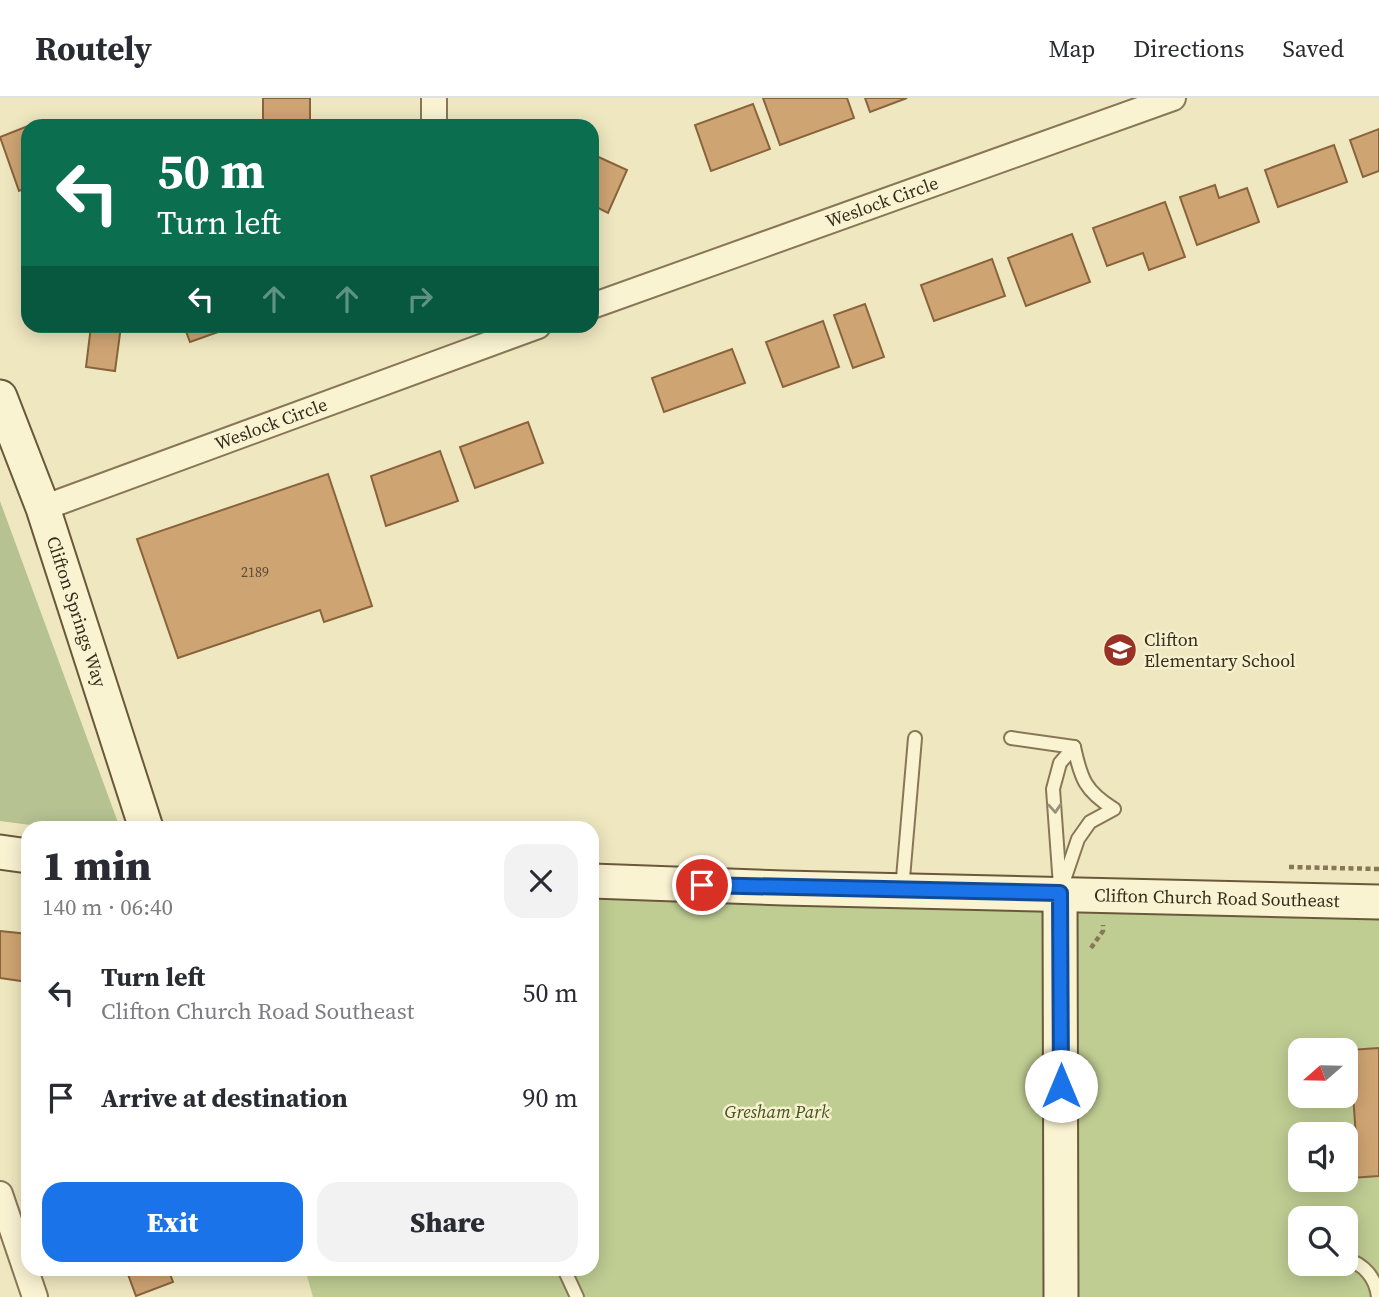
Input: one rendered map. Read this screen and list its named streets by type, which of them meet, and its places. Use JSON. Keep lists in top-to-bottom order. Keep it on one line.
{"streets":{"street":["Weslock Circle","Clifton Springs Way","Clifton Church Road Southeast"]},"crossings":[["Weslock Circle","Clifton Springs Way"]],"parks":["Gresham Park"],"places":{"school or university":["Clifton Elementary School"]},"house_numbers":["2189"],"north":"left","page":{"header":"Routely","nav":["Map","Directions","Saved"],"turn":["50 m","Turn left"],"heading":["1 min","140 m · 06:40"],"list":[{"name":"Turn left","note":"Clifton Church Road Southeast","value":"50 m"},{"name":"Arrive at destination","value":"90 m"}],"buttons":["Exit","Share"]}}
